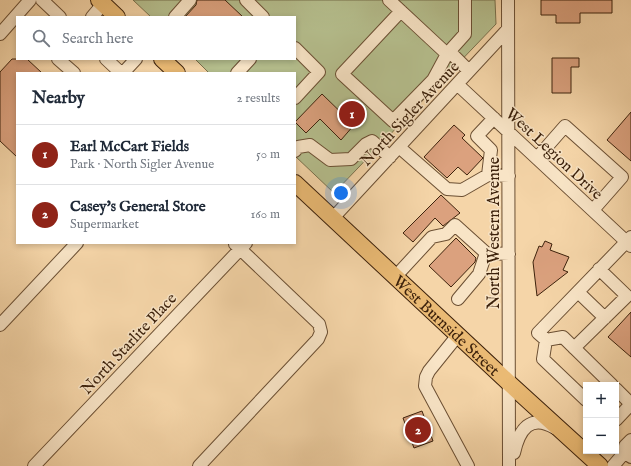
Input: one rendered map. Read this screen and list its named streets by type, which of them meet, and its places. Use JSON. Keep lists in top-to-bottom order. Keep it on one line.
{"streets":{"main road":["West Burnside Street"],"street":["North Sigler Avenue","West Legion Drive","North Western Avenue","North Starlite Place"]},"crossings":[["North Sigler Avenue","West Legion Drive"],["North Sigler Avenue","North Western Avenue"],["North Sigler Avenue","West Burnside Street"],["West Legion Drive","North Western Avenue"],["North Western Avenue","West Burnside Street"]],"page":{"search":"Search here","heading":["Nearby","2 results"],"pins":["1","2"],"list":[{"mark":"1","name":"Earl McCart Fields","note":"Park · North Sigler Avenue","value":"50 m"},{"mark":"2","name":"Casey's General Store","note":"Supermarket","value":"160 m"}],"map_buttons":["+","−"]}}
